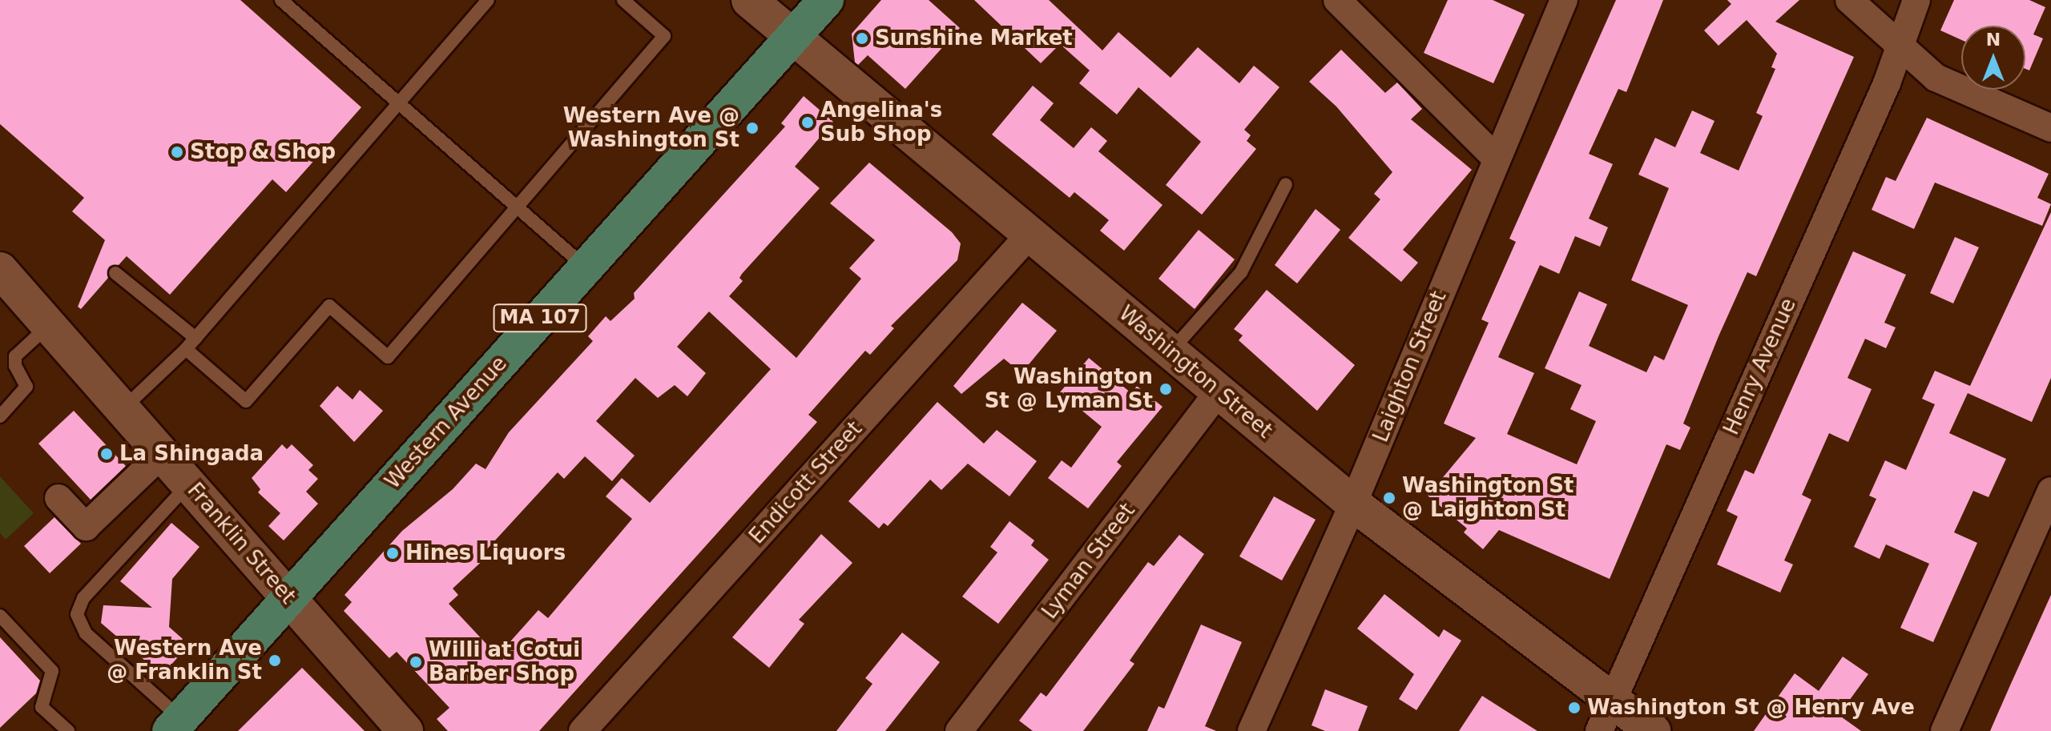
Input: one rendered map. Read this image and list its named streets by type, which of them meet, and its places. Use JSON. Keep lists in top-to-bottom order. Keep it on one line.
{"streets":{"main road":["MA 107","Washington Street","Western Avenue","Franklin Street"],"street":["Laighton Street","Henry Avenue","Endicott Street","Lyman Street"]},"crossings":[["Laighton Street","Washington Street"],["Henry Avenue","Washington Street"],["Washington Street","Western Avenue"],["Washington Street","Endicott Street"],["Washington Street","Lyman Street"],["Western Avenue","Franklin Street"]],"places":["Sunshine Market","Angelina's Sub Shop","Western Ave @ Washington St","Stop & Shop","Washington St @ Lyman St","La Shingada","Washington St @ Laighton St","Hines Liquors","Western Ave @ Franklin St","Willi at Cotui Barber Shop","Washington St @ Henry Ave"],"north":"top"}
